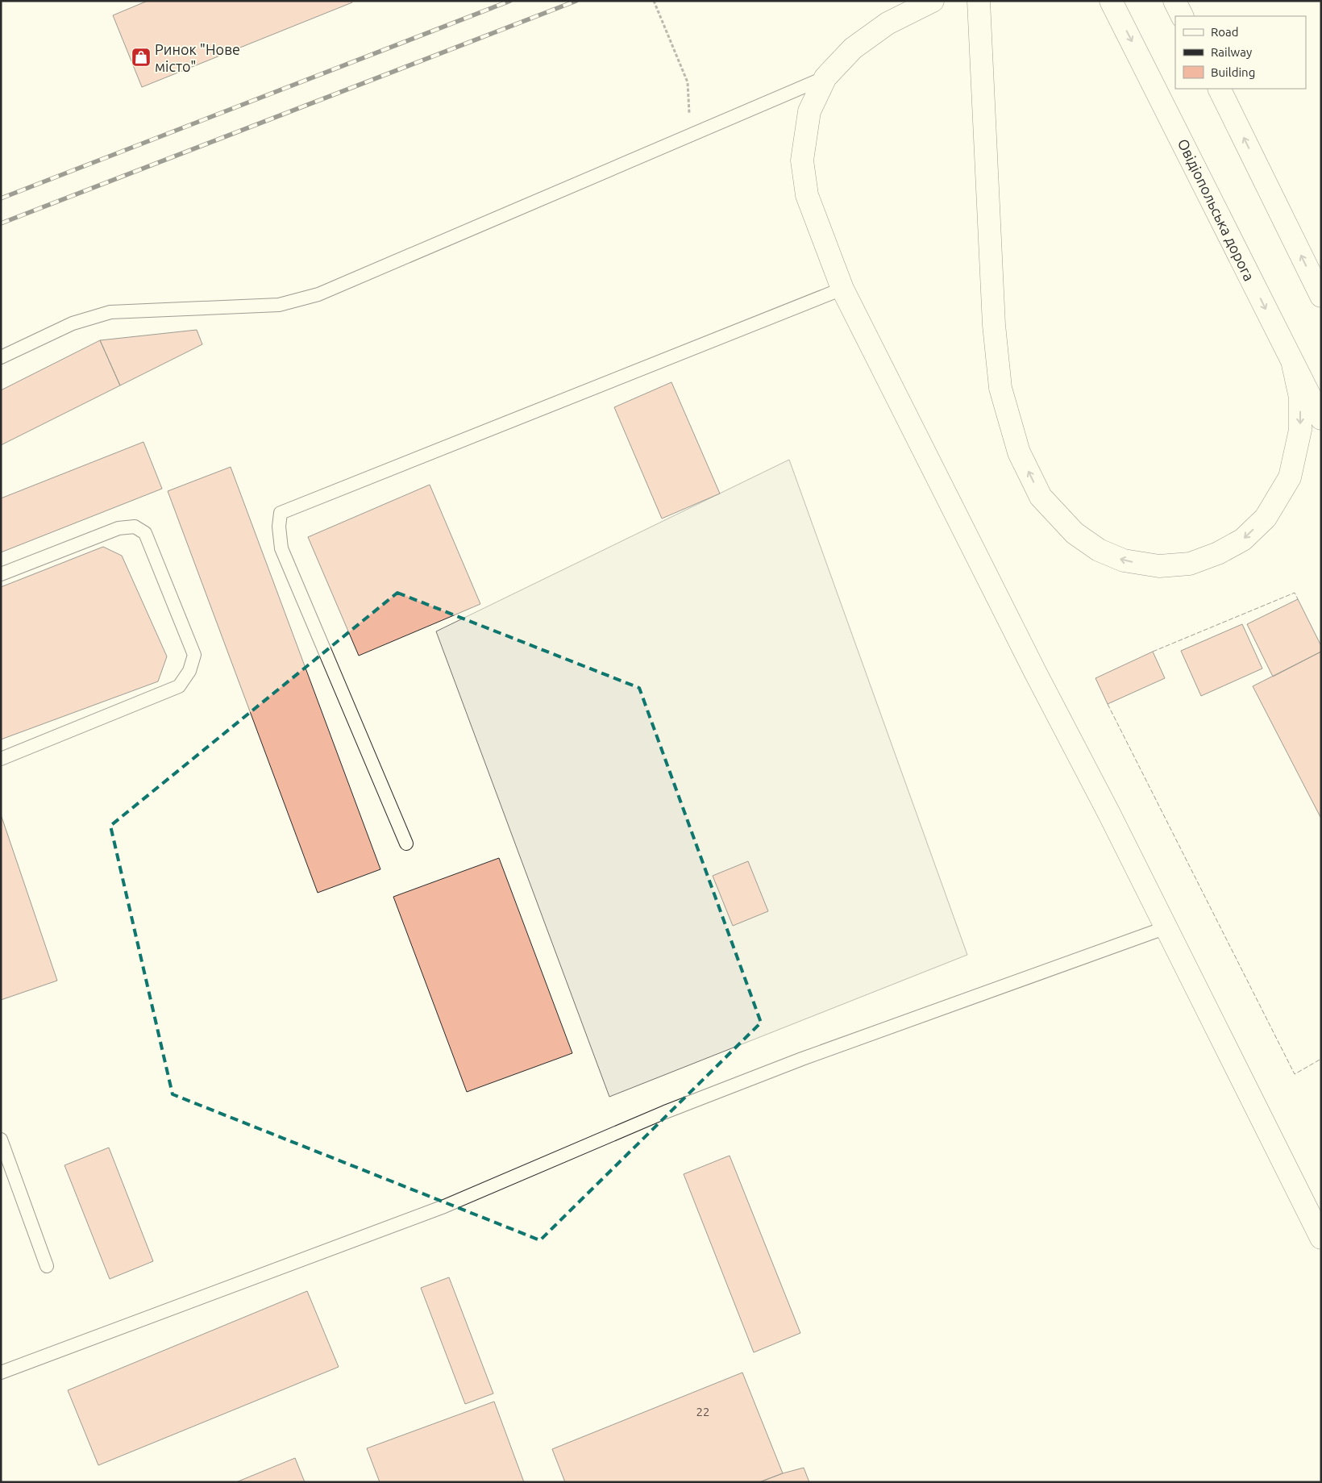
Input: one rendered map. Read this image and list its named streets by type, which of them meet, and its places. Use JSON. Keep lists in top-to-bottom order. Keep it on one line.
{"streets":{"main road":["Овідіопольська дорога"]},"places":{"shop":["Ринок \"Нове місто\""]},"house_numbers":["22"],"legend":["Road","Railway","Building"]}
